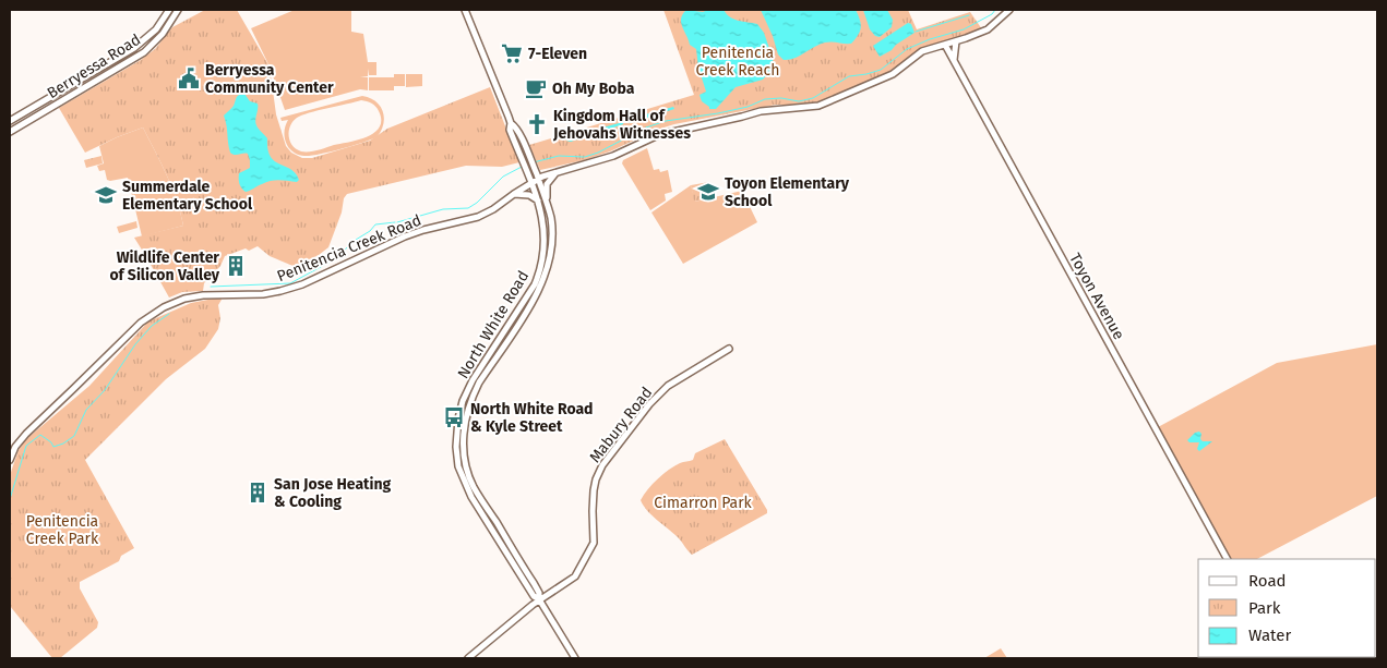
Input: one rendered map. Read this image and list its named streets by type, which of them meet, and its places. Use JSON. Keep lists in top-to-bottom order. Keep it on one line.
{"streets":{"street":["Berryessa Road","Penitencia Creek Road","Toyon Avenue","North White Road","Mabury Road"]},"crossings":[["Penitencia Creek Road","Toyon Avenue"],["Penitencia Creek Road","North White Road"],["North White Road","Mabury Road"]],"parks":["Penitencia Creek Reach","Cimarron Park","Penitencia Creek Park"],"places":{"supermarket":["7-Eleven"],"public building":["Berryessa Community Center"],"cafe":["Oh My Boba"],"church":["Kingdom Hall of Jehovahs Witnesses"],"school or university":["Toyon Elementary School","Summerdale Elementary School"],"building":["Wildlife Center of Silicon Valley","San Jose Heating & Cooling"],"bus stop":["North White Road & Kyle Street"]},"legend":["Road","Park","Water"]}
